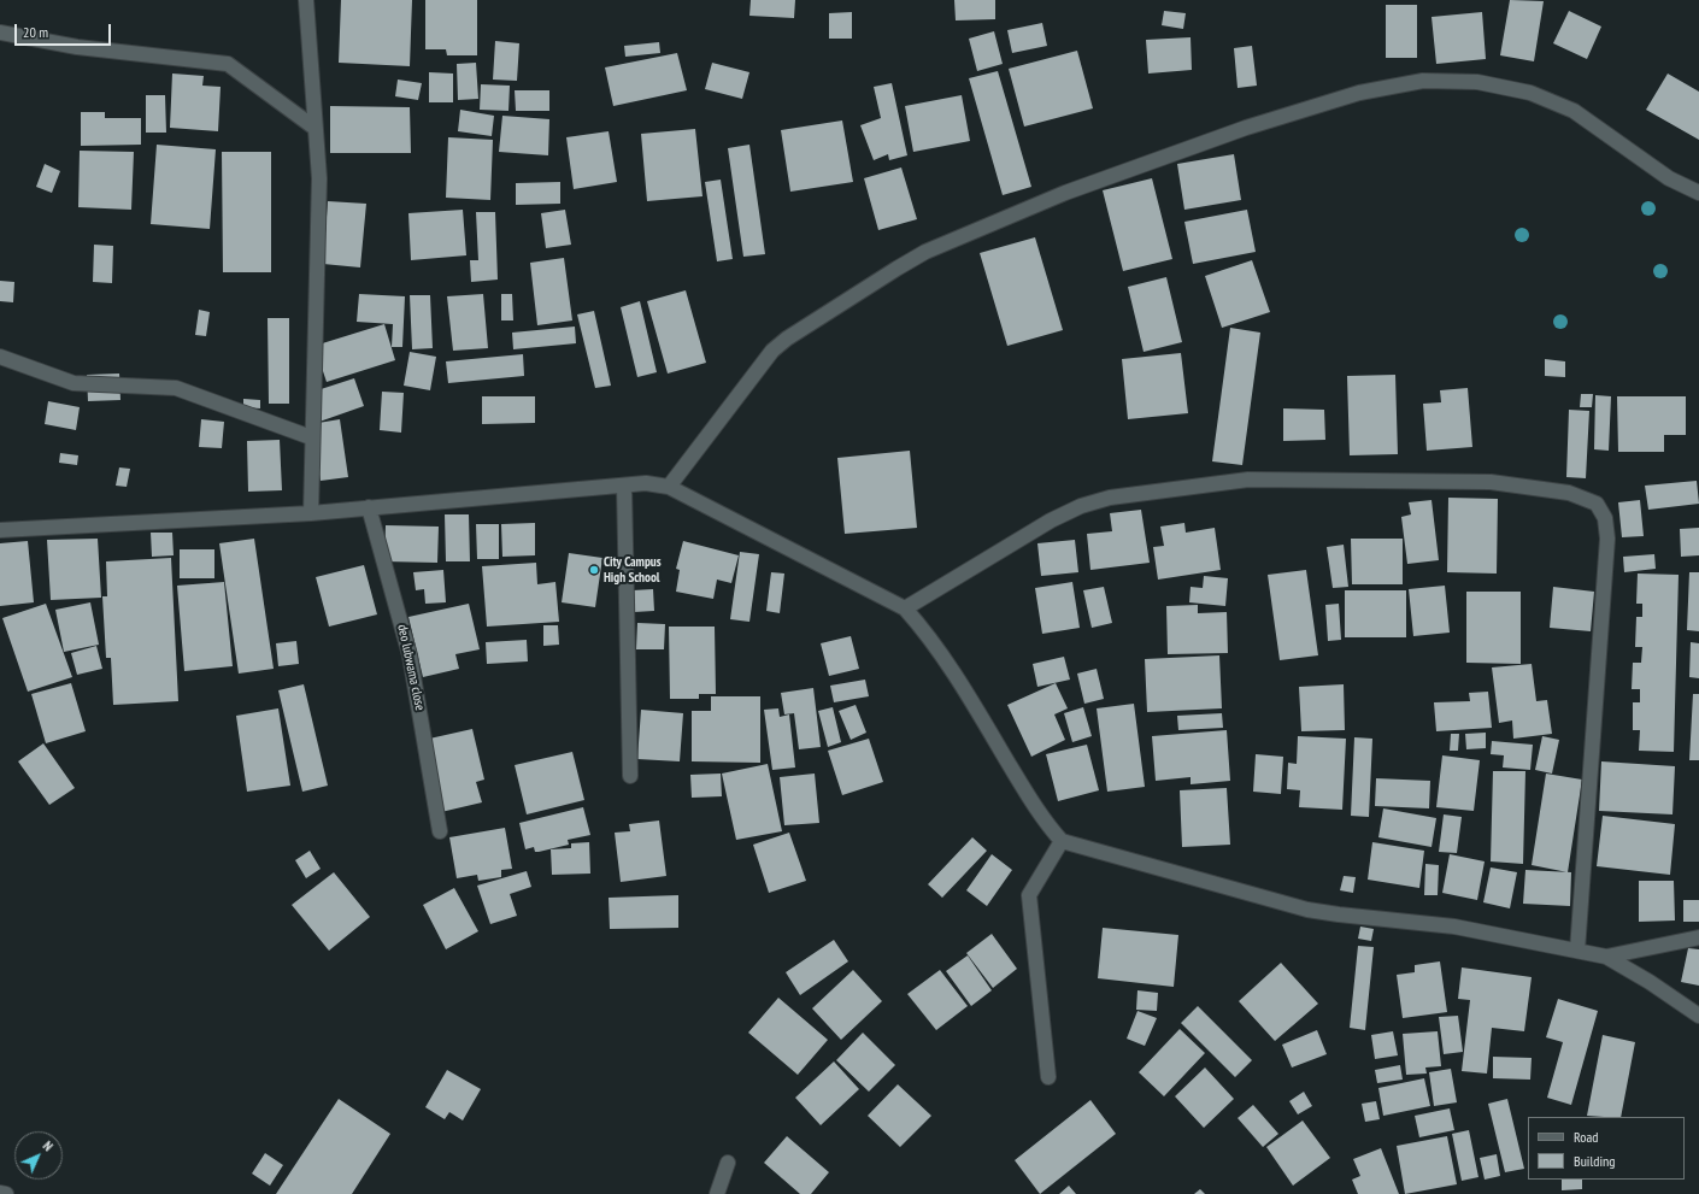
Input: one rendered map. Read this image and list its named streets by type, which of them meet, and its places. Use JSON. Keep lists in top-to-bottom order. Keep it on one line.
{"streets":{"street":["deo lubwama close"]},"places":["City Campus High School"],"legend":["Road","Building"],"scale_bar":"20 m","north":"top right"}
